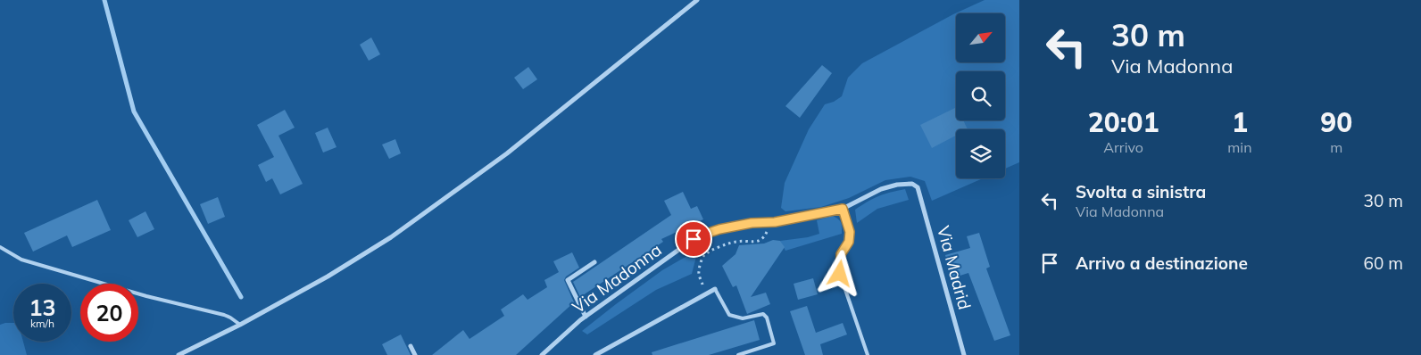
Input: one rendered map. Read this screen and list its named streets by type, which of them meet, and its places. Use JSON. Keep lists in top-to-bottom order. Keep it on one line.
{"streets":{"street":["Via Madrid","Via Madonna"]},"crossings":[["Via Madrid","Via Madonna"]],"north":"top right","page":{"turn":["30 m","Via Madonna"],"eta":["20:01","Arrivo","1","min","90","m"],"list":[{"name":"Svolta a sinistra","note":"Via Madonna","value":"30 m"},{"name":"Arrivo a destinazione","value":"60 m"}],"speed":"13 km/h","limit":"20"}}
